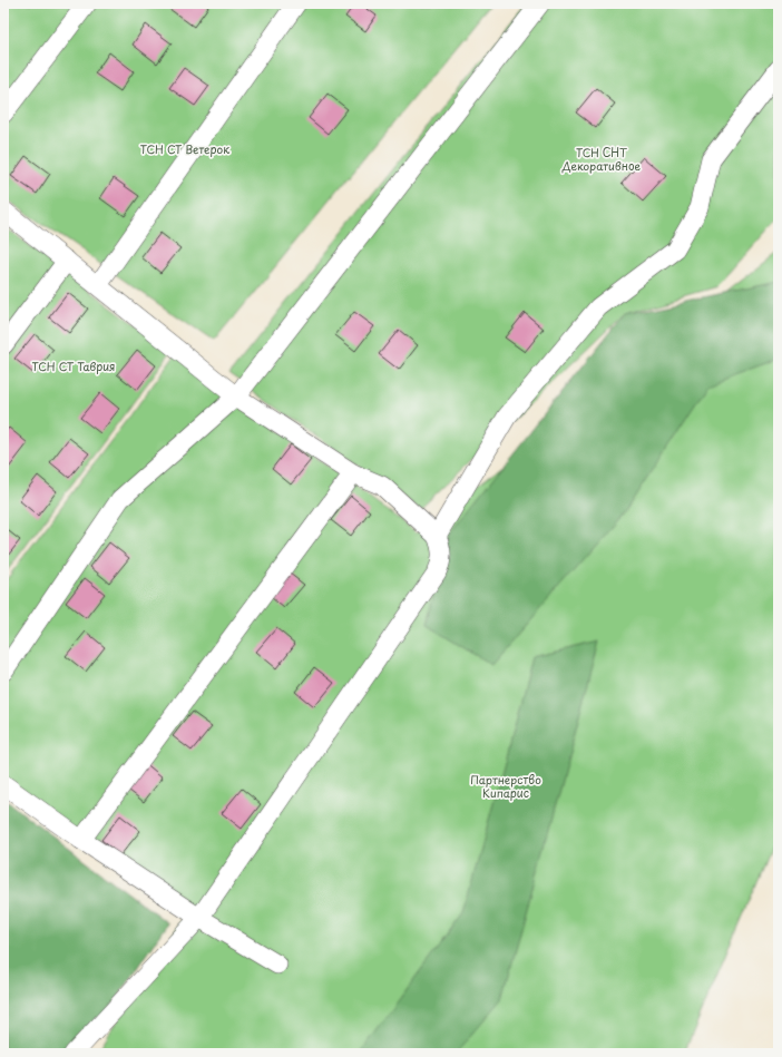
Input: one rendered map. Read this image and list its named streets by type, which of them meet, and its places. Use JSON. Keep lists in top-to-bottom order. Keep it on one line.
{"parks":["ТСН СТ Ветерок","ТСН СНТ Декоративное","ТСН СТ Таврия","Партнерство Кипарис"]}
